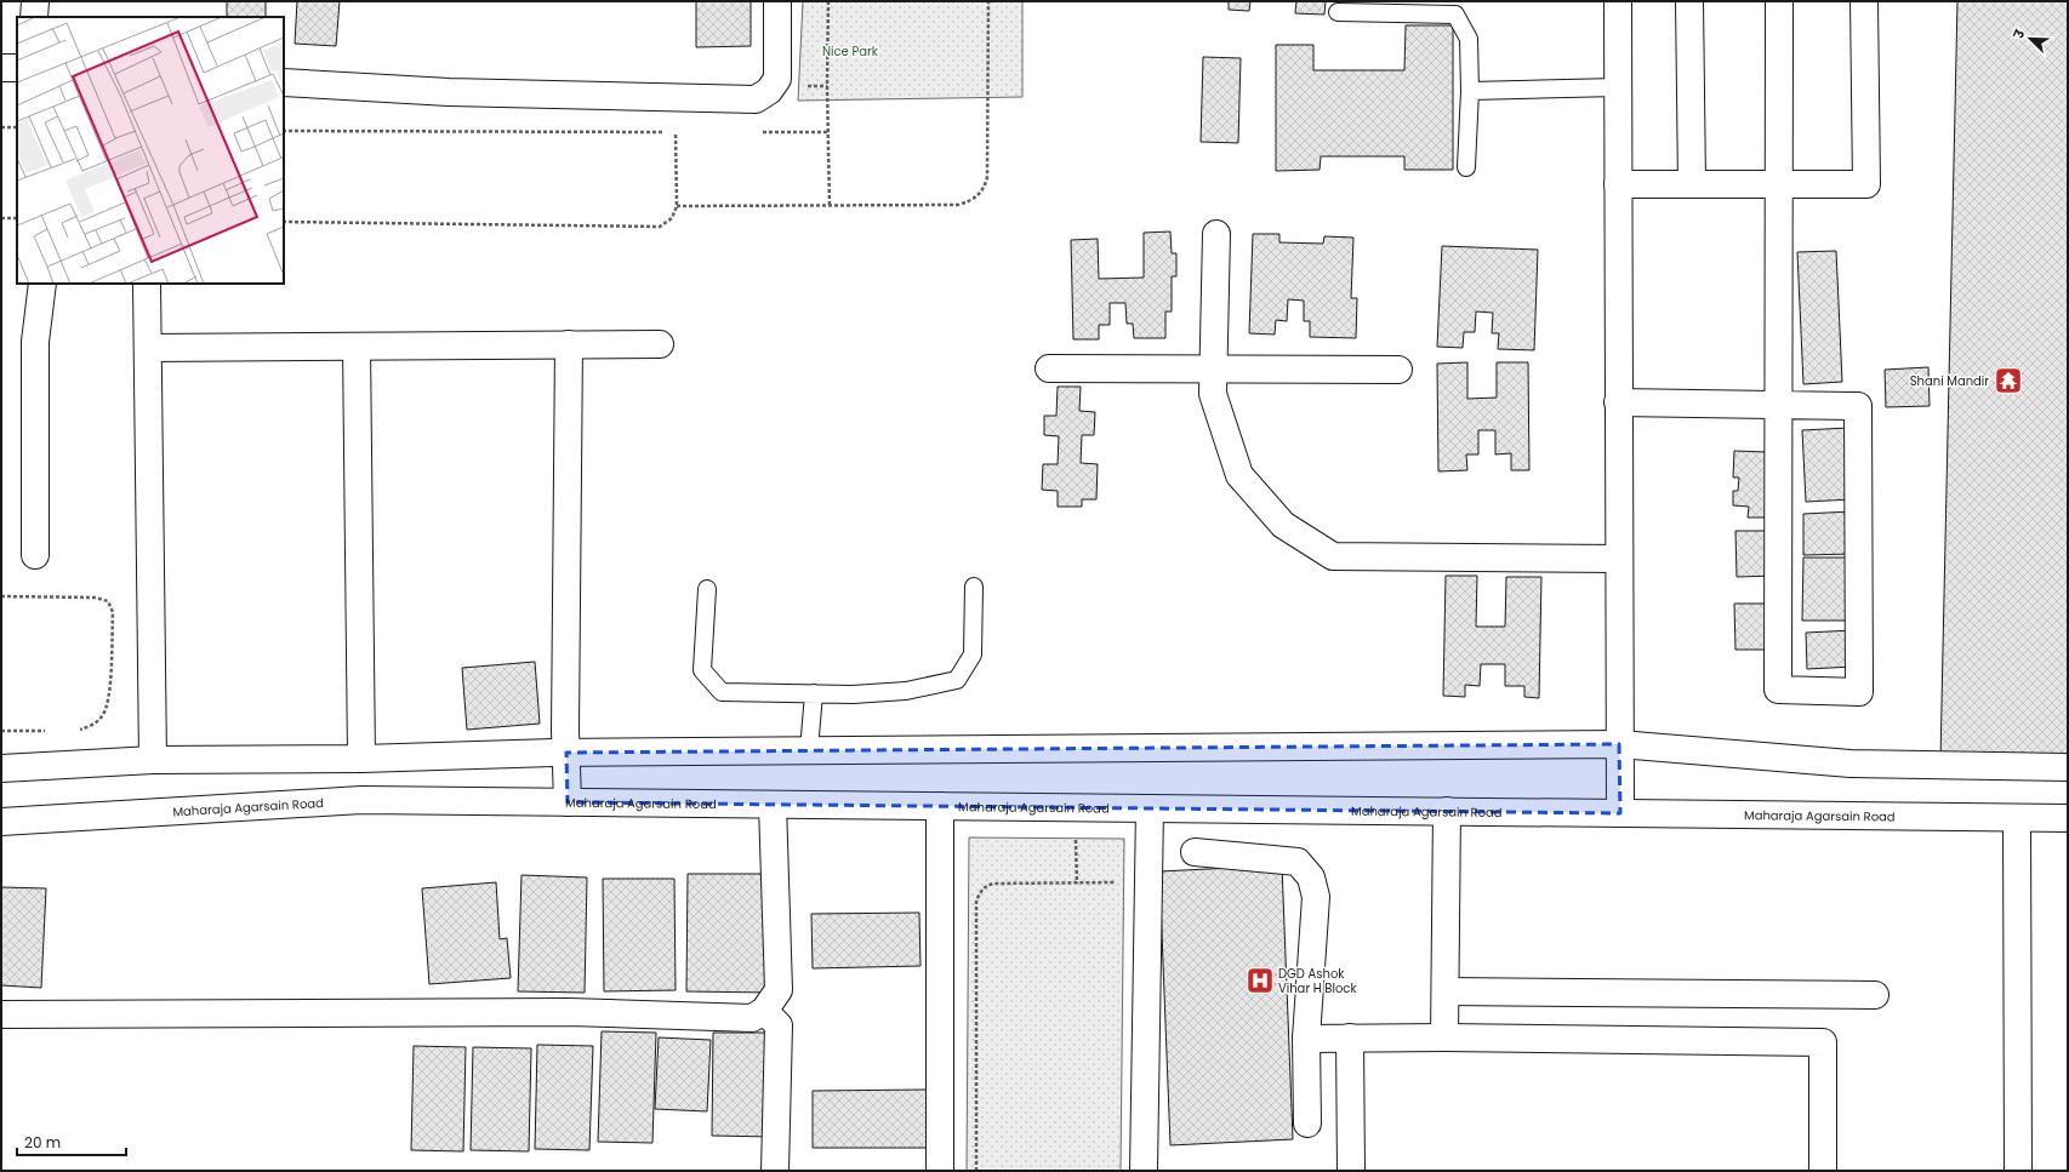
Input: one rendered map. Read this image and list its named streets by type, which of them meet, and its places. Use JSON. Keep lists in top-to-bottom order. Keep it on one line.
{"streets":{"street":["Maharaja Agarsain Road"]},"parks":["Nice Park"],"places":{"temple":["Shani Mandir"],"hospital":["DGD Ashok Vihar H Block"]},"scale_bar":"20 m","north":"top left"}
